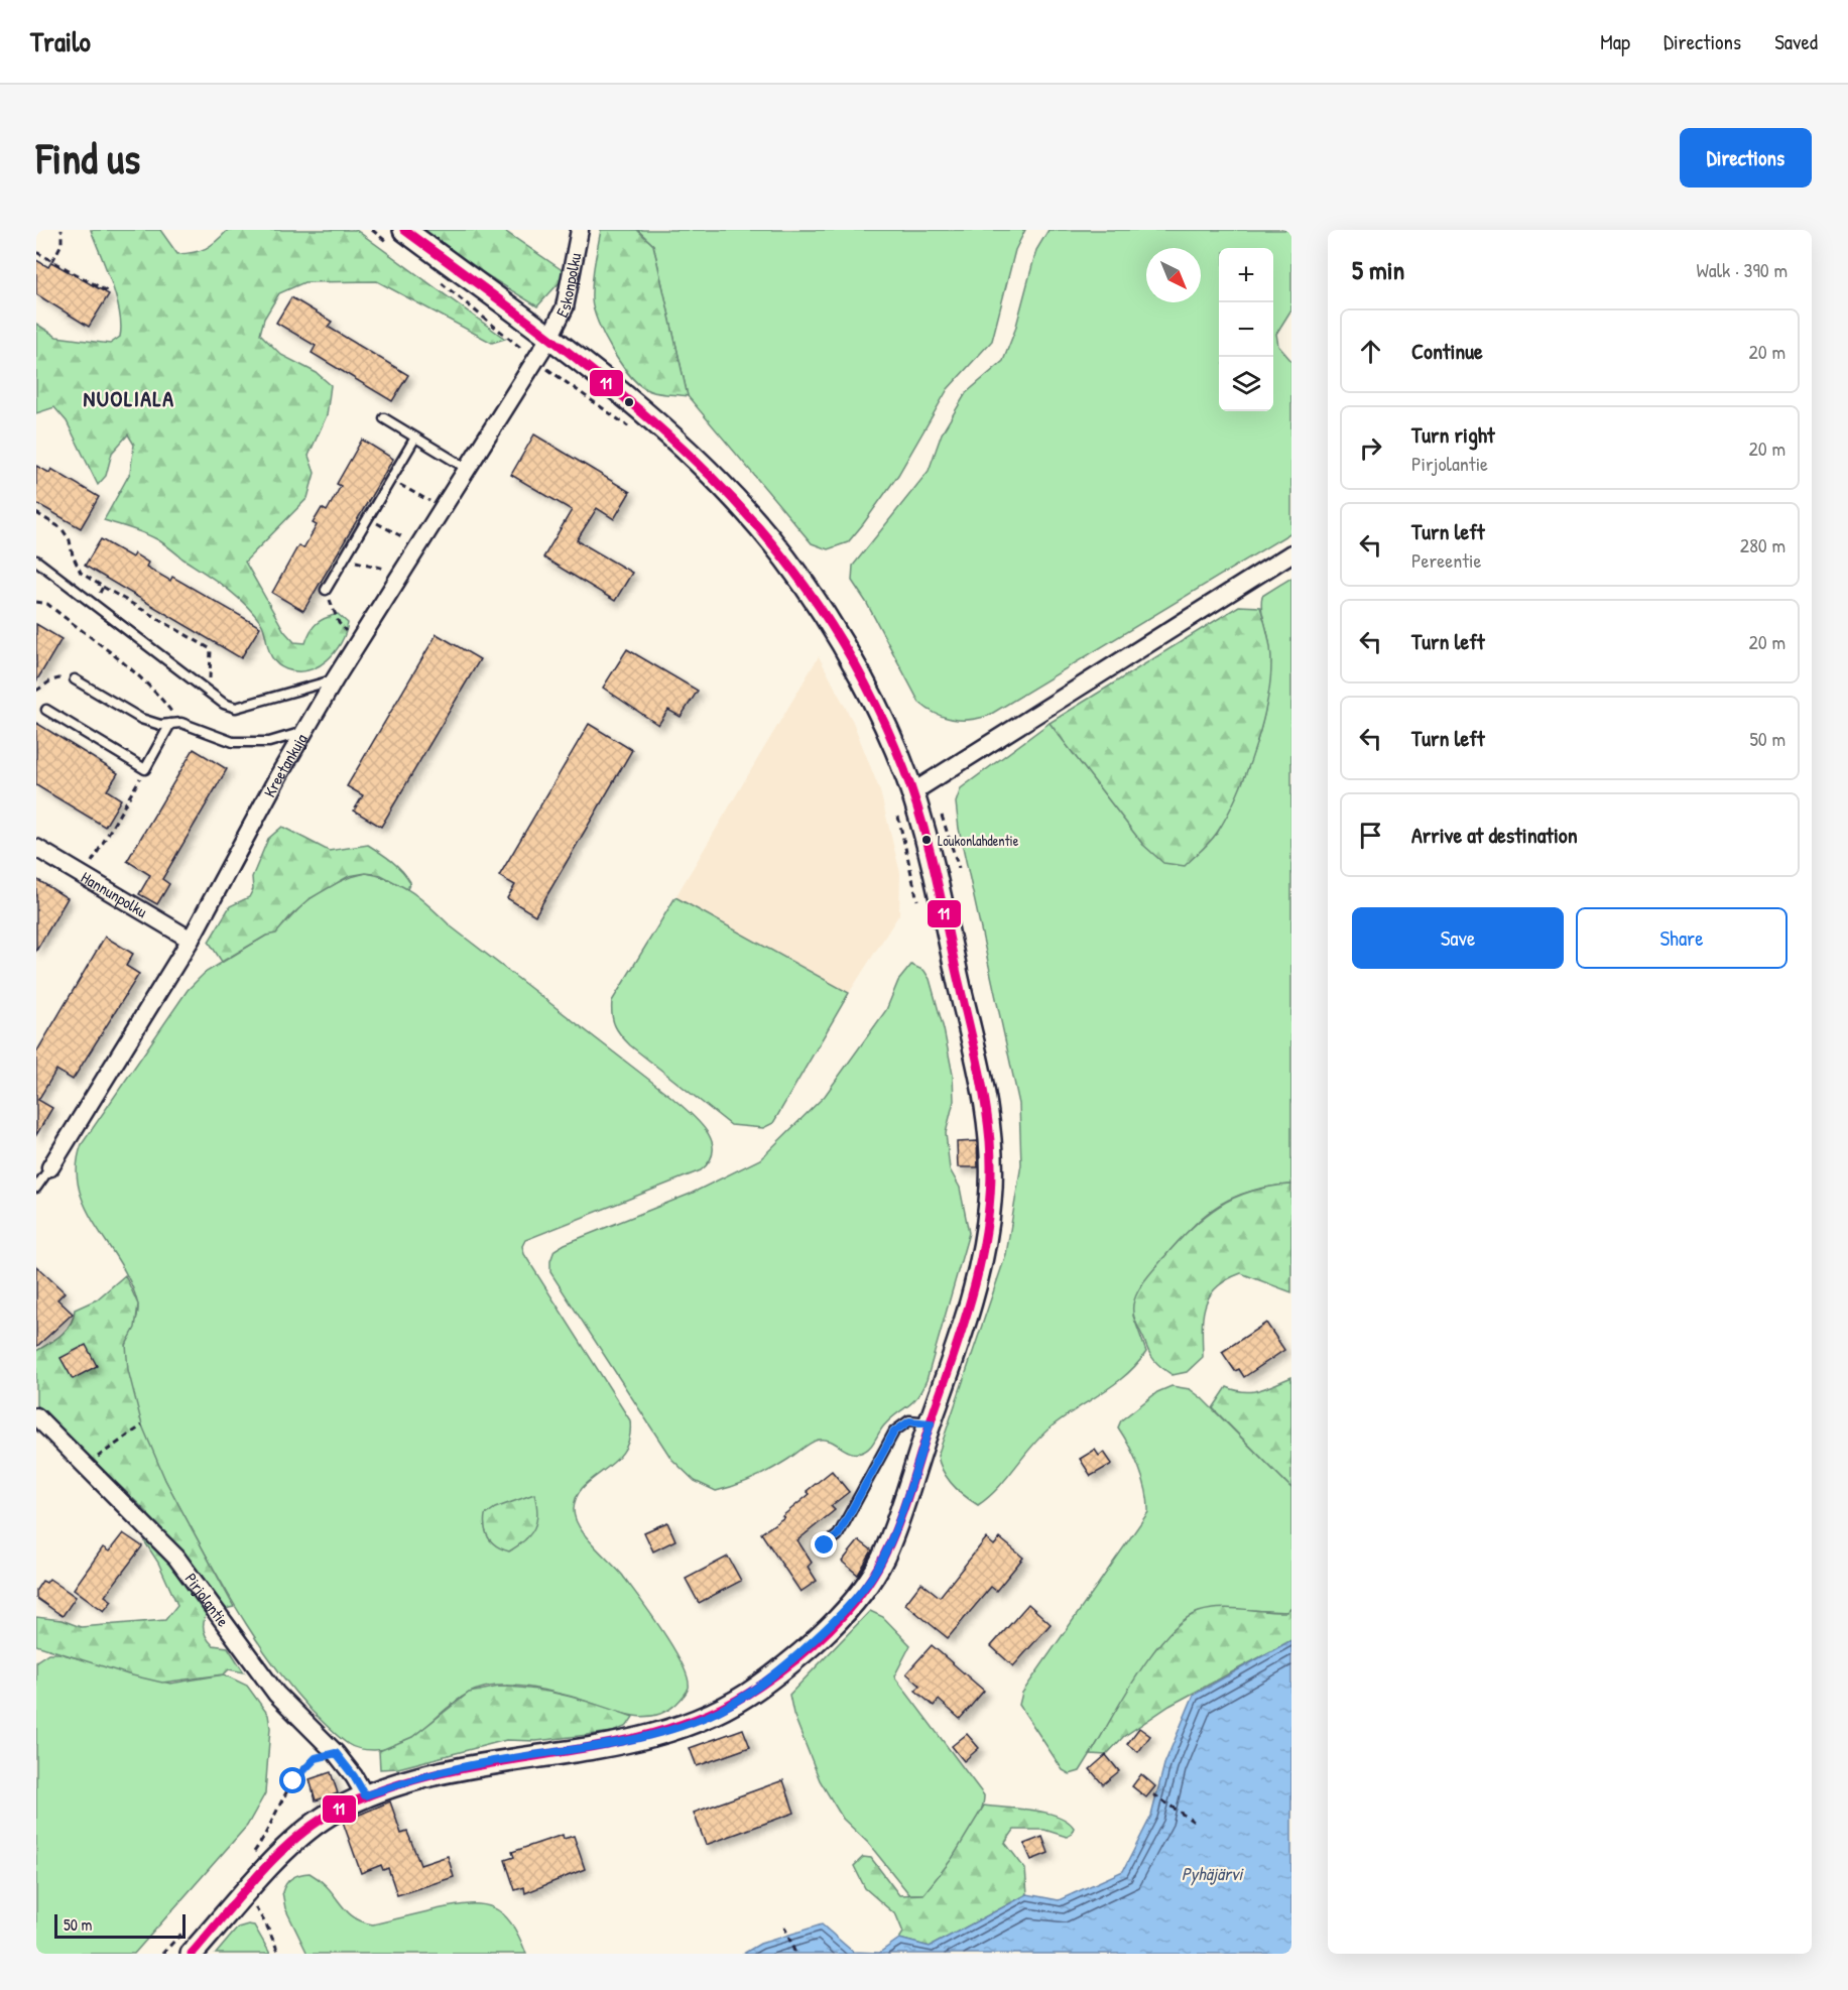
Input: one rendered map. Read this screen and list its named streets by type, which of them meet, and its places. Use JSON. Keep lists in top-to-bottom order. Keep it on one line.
{"streets":{"street":["Eskonpolku","Kreetankuja","Hannunpolku","Pirjolantie"]},"crossings":[["Eskonpolku","Kreetankuja"],["Kreetankuja","Hannunpolku"]],"districts":["NUOLIALA"],"water":["Pyhäjärvi"],"places":["Loukonlahdentie"],"lines":["transit line 11"],"scale_bar":"50 m","north":"bottom right","page":{"header":"Trailo","nav":["Map","Directions","Saved"],"buttons":["Directions",["Save","Share"]],"title":"Find us","heading":["5 min","Walk · 390 m"],"map_buttons":["+","−"],"list":[["Continue","20 m"],["Turn right","Pirjolantie","20 m"],["Turn left","Pereentie","280 m"],["Turn left","20 m"],["Turn left","50 m"],"Arrive at destination"],"scale":"50 m"}}
